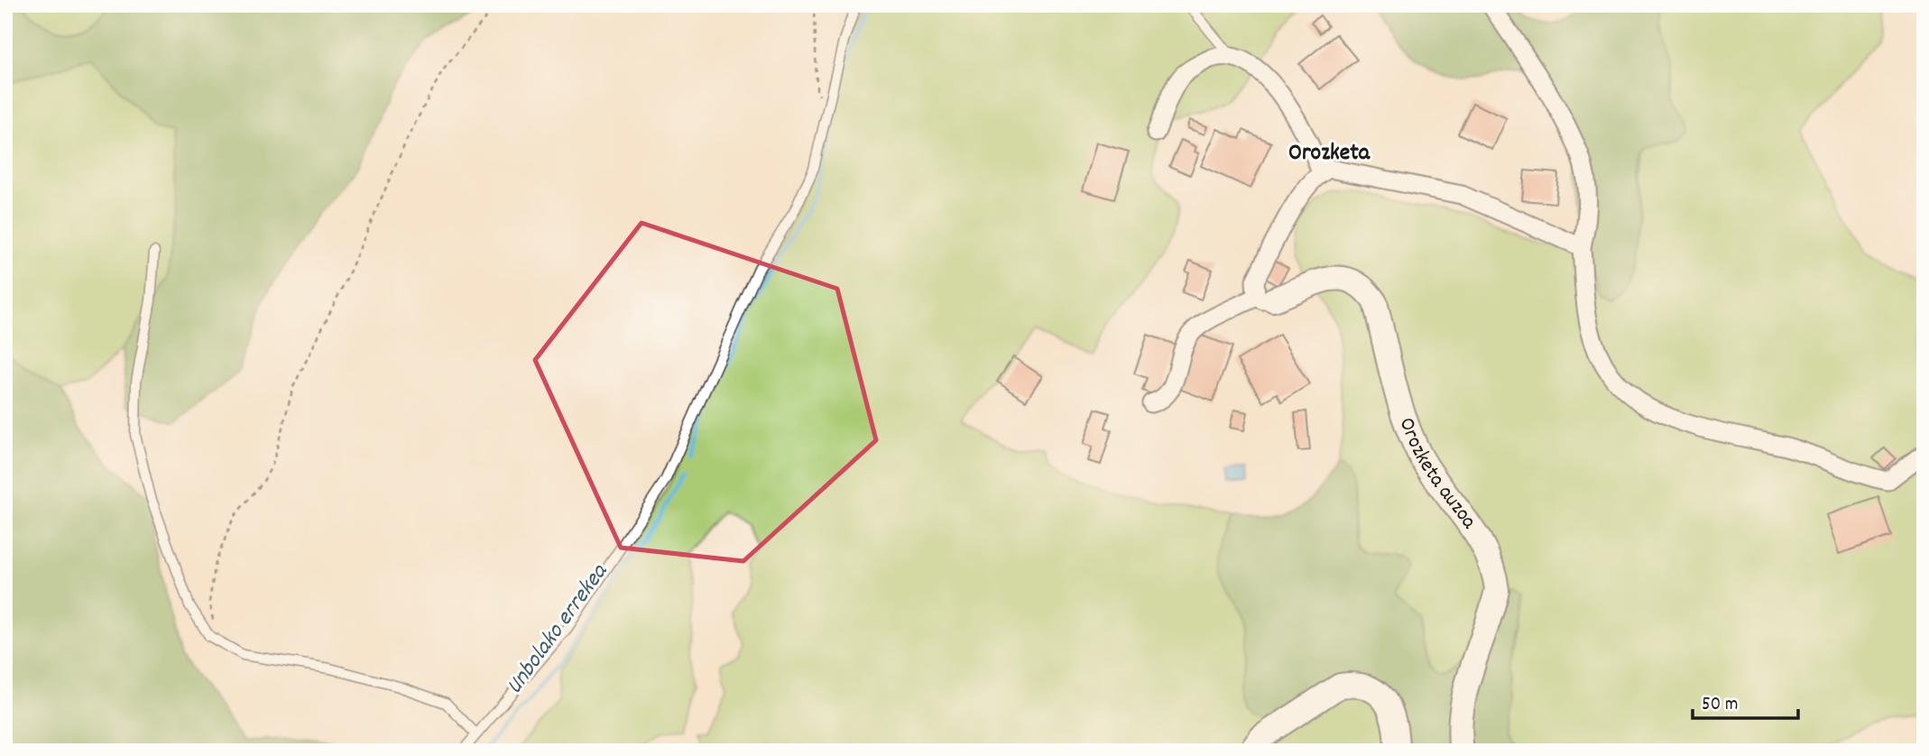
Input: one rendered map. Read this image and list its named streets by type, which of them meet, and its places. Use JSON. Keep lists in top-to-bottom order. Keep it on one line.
{"streets":{"street":["Orozketa auzoa"]},"districts":["Orozketa"],"water":["Unbolako errekea"],"scale_bar":"50 m"}
